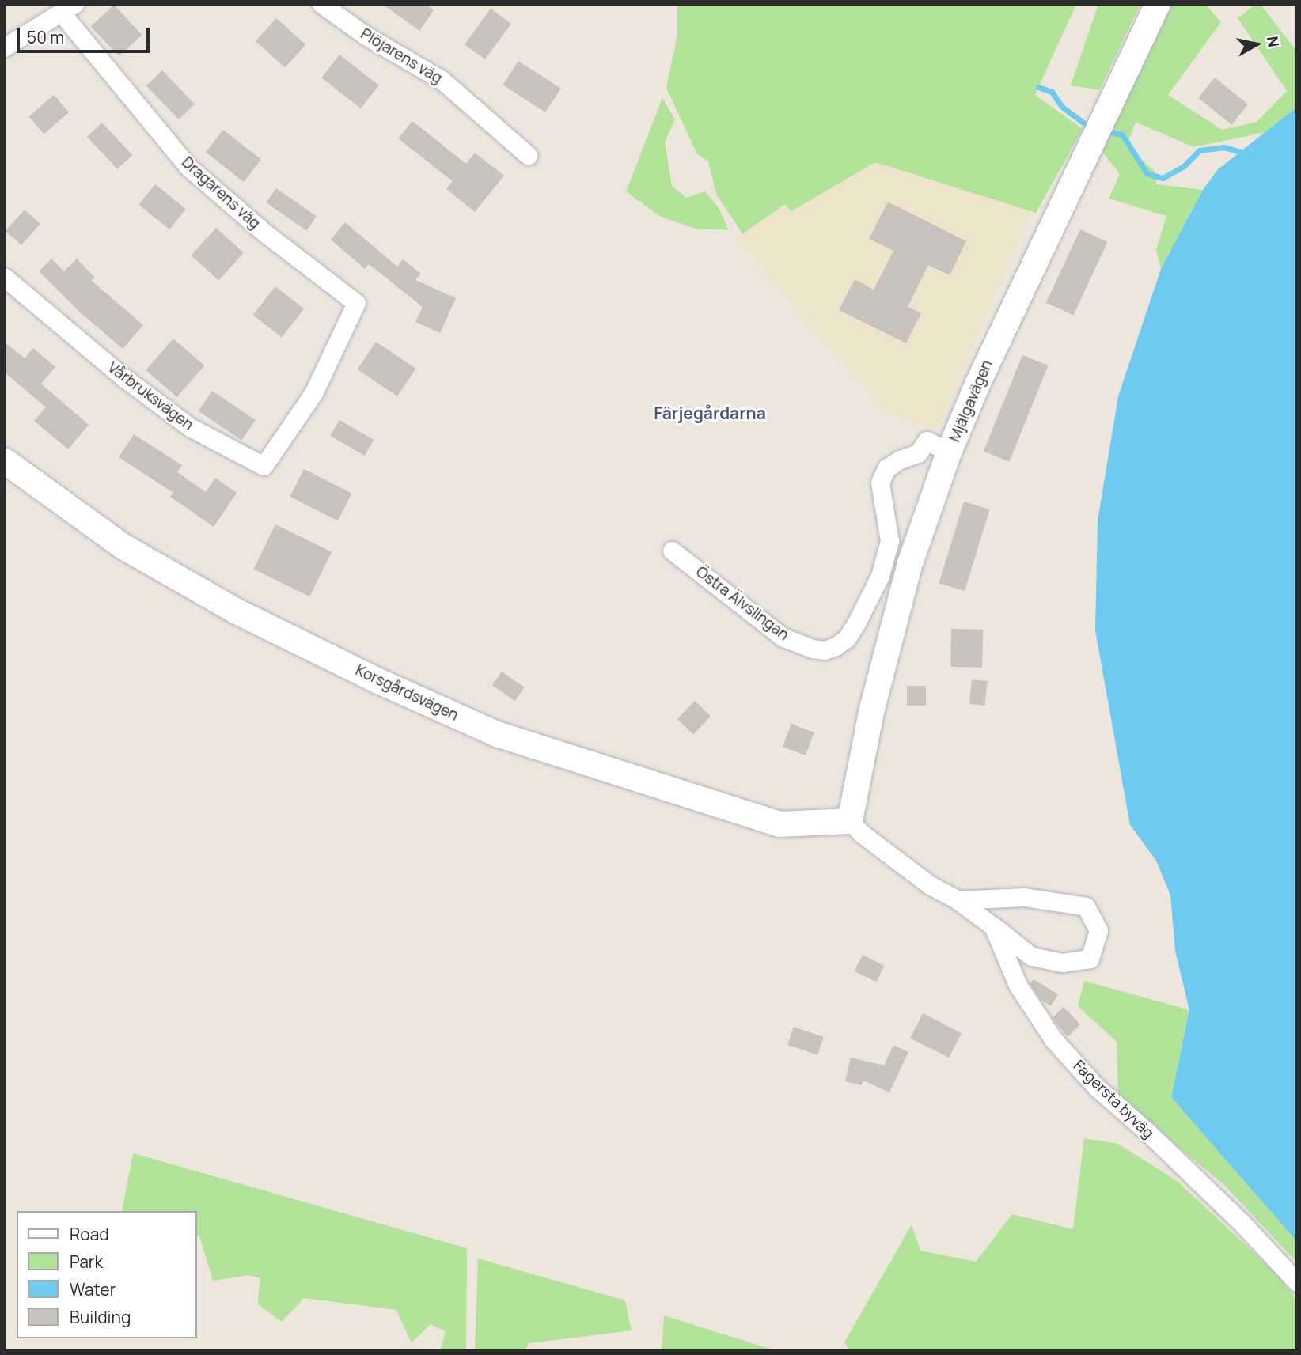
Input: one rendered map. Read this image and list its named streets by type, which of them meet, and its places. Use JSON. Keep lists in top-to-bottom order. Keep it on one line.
{"streets":{"street":["Plöjarens väg","Dragarens väg","Vårbruksvägen","Mjälgavägen","Östra Älvslingan","Korsgårdsvägen","Fagersta byväg"]},"crossings":[["Dragarens väg","Vårbruksvägen"],["Mjälgavägen","Östra Älvslingan"],["Mjälgavägen","Korsgårdsvägen"]],"districts":["Färjegårdarna"],"legend":["Road","Park","Water","Building"],"scale_bar":"50 m","north":"right"}
